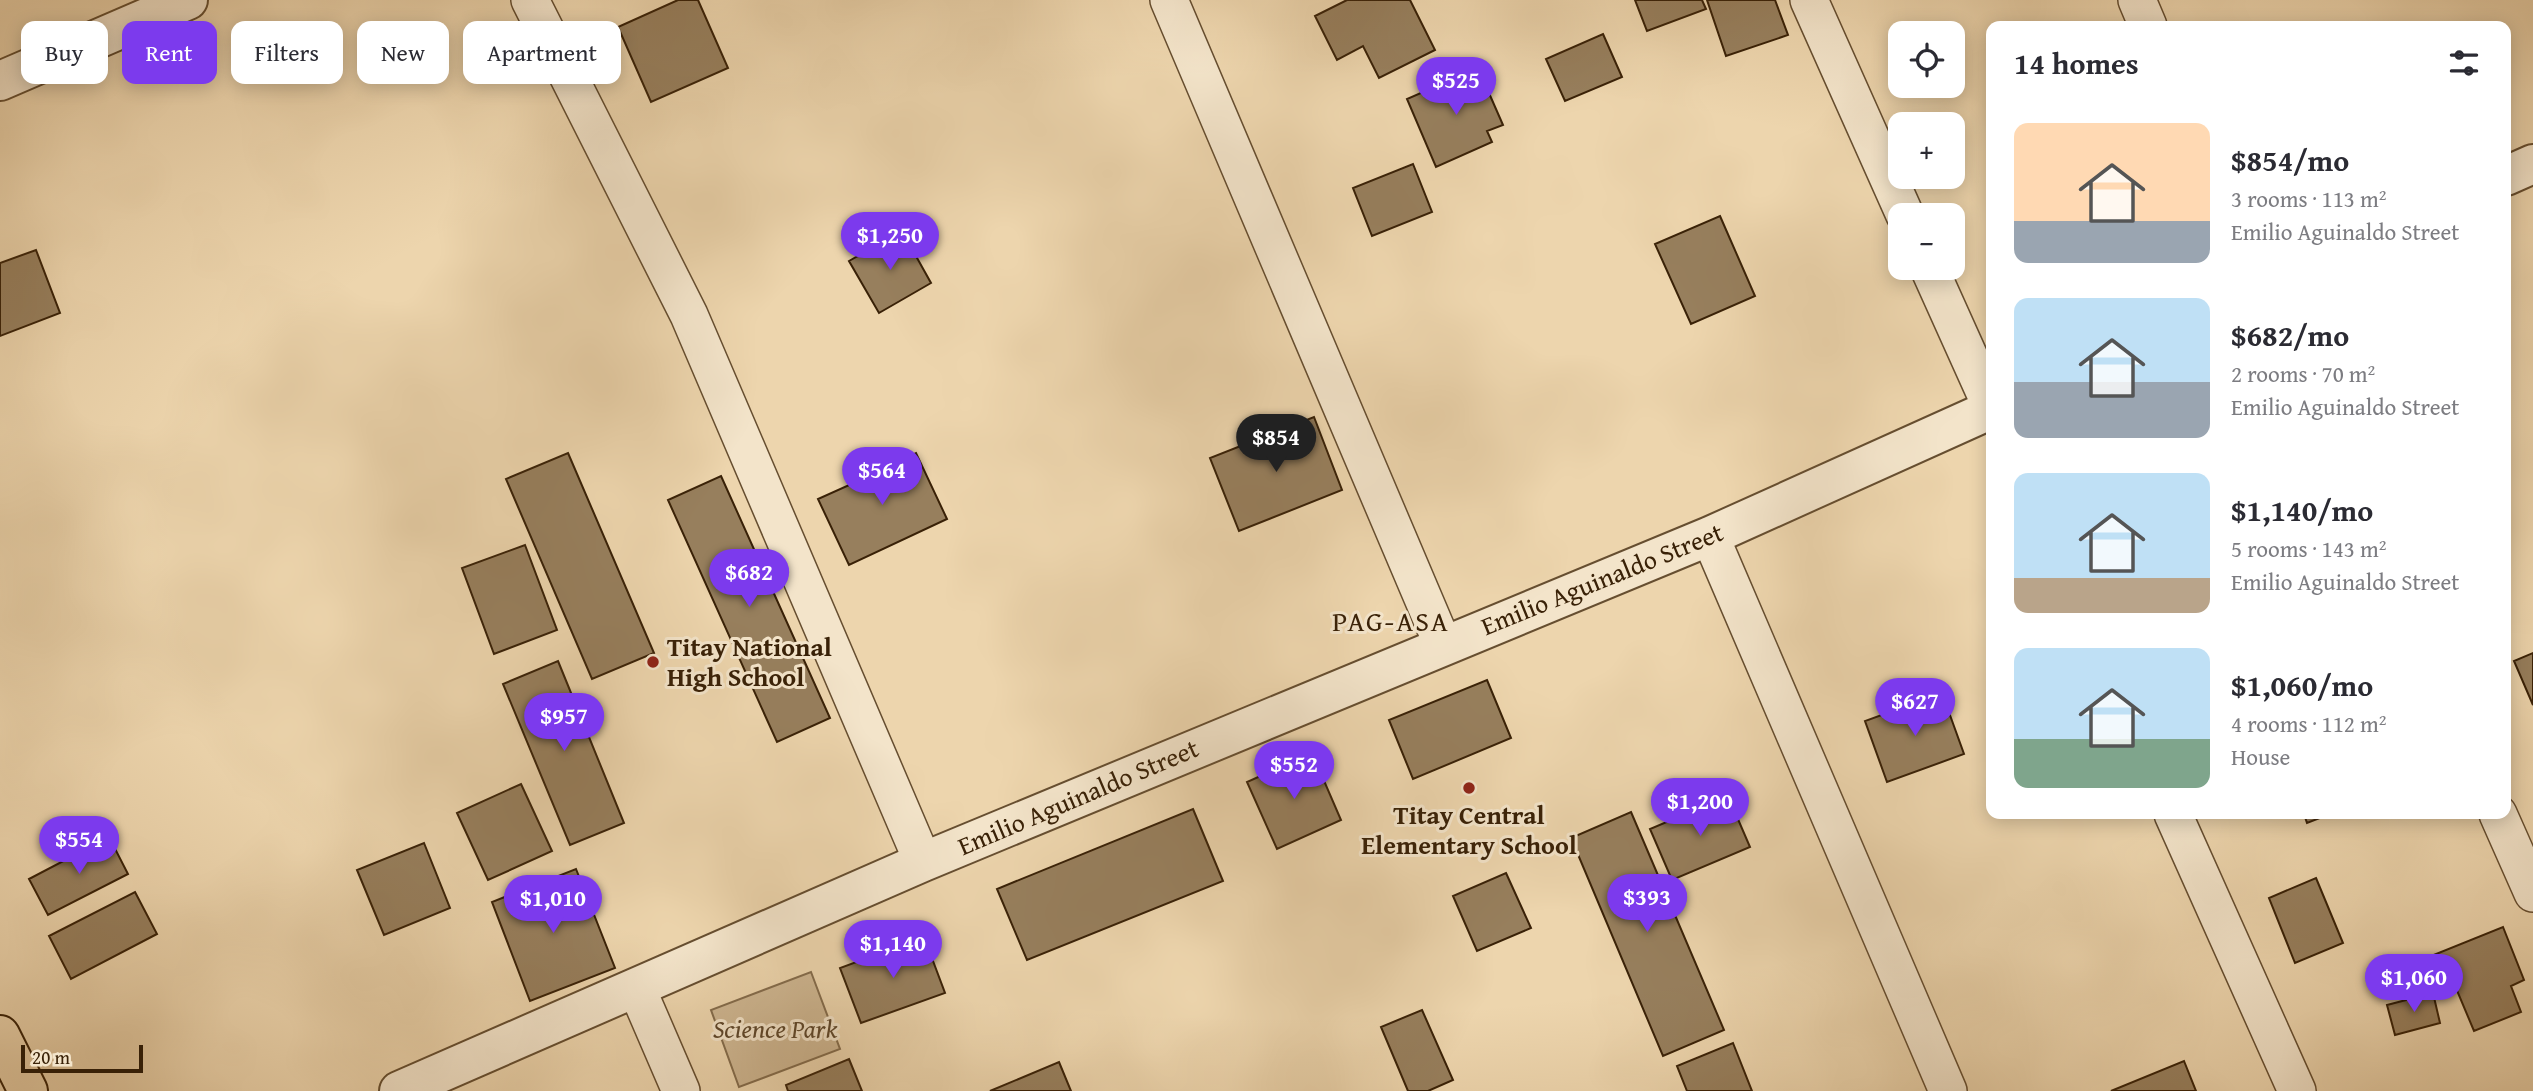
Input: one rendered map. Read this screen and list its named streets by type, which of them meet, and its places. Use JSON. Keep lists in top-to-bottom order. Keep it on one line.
{"streets":{"street":["Emilio Aguinaldo Street"]},"districts":["PAG-ASA"],"parks":["Science Park"],"places":["Titay National High School","Titay Central Elementary School"],"scale_bar":"20 m","page":{"map_buttons":["+","−"],"chip":["Buy","Rent","Filters","New","Apartment"],"heading":"14 homes","price":["$525","$1,250","$854","$564","$682","$627","$957","$552","$1,200","$554","$393","$1,010","$1,140","$1,060"],"list":[{"name":"$854/mo","note":"3 rooms · 113 m² · Emilio Aguinaldo Street"},{"name":"$682/mo","note":"2 rooms · 70 m² · Emilio Aguinaldo Street"},{"name":"$1,140/mo","note":"5 rooms · 143 m² · Emilio Aguinaldo Street"},{"name":"$1,060/mo","note":"4 rooms · 112 m² · House"}],"scale":"20 m"}}
